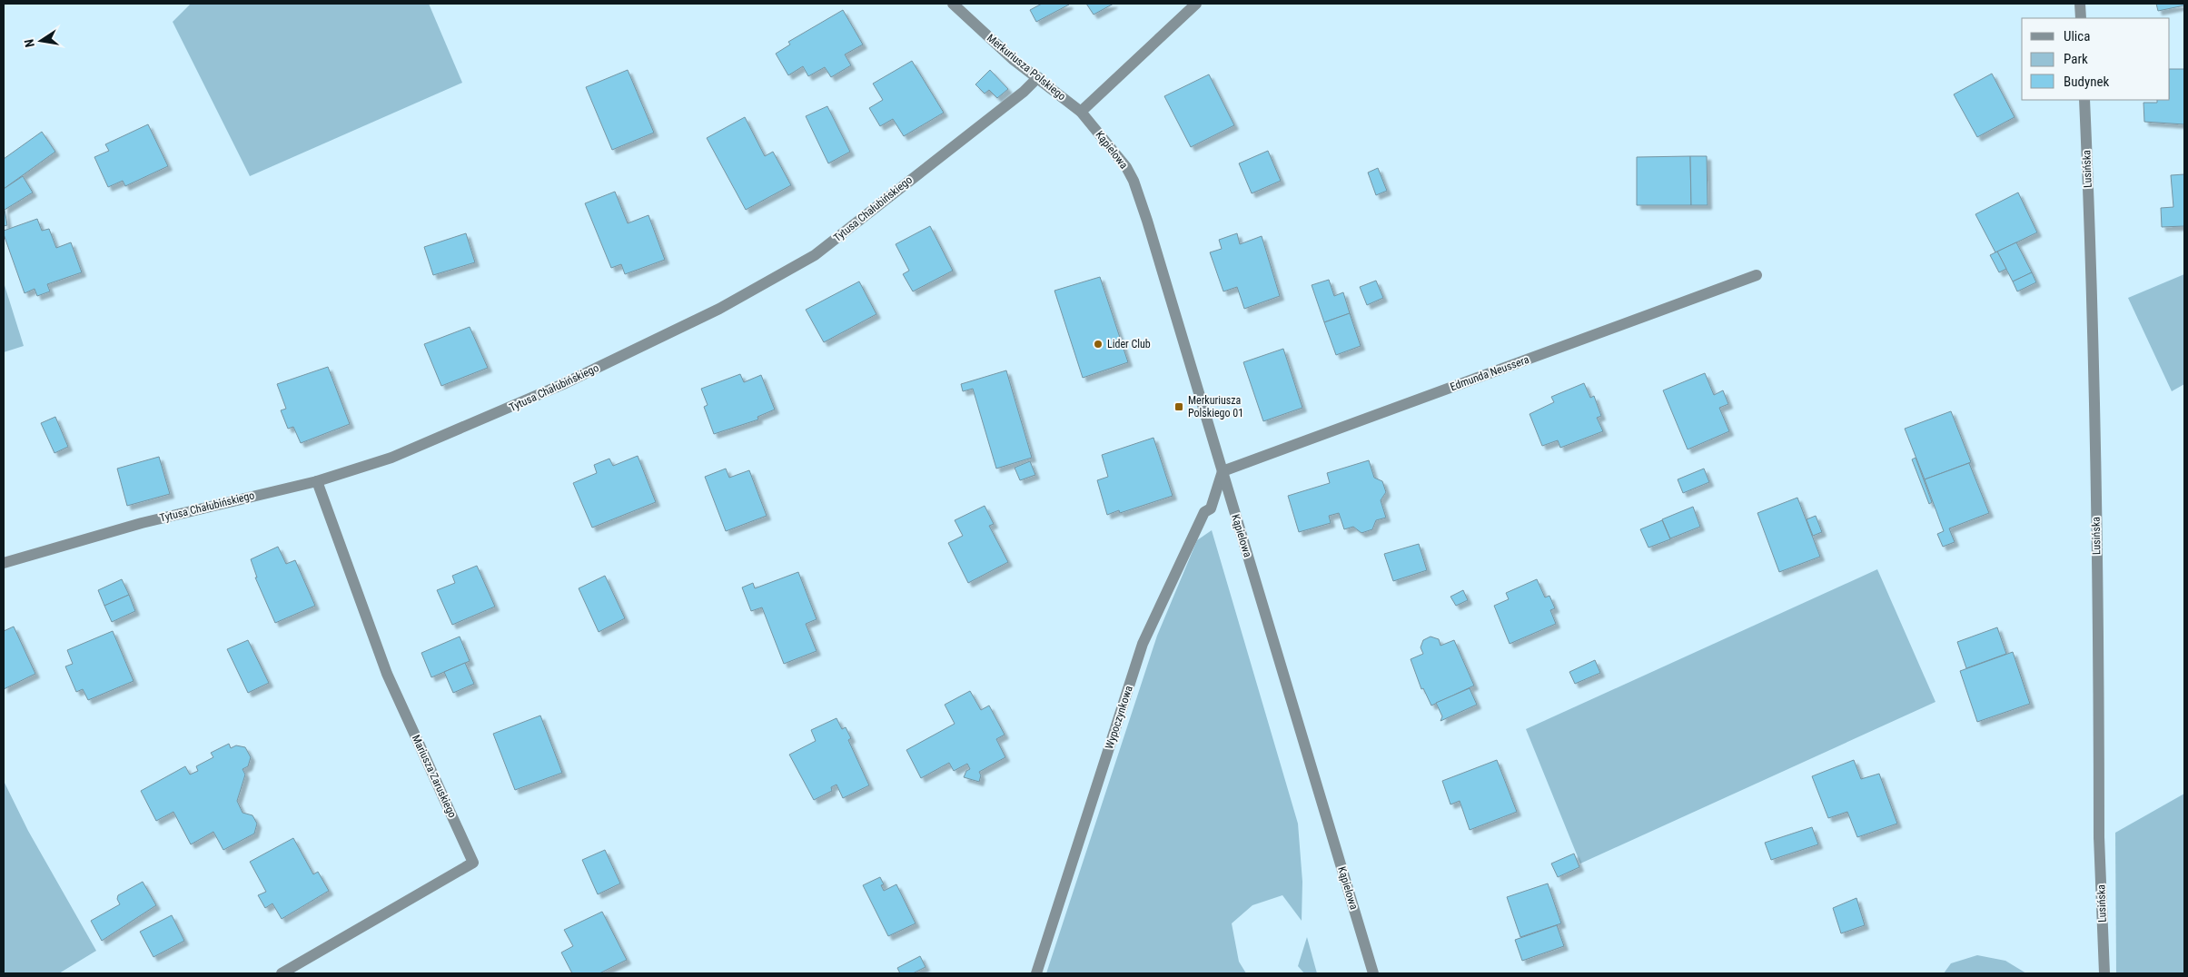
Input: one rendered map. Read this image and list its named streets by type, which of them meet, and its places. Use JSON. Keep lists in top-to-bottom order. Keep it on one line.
{"streets":{"street":["Merkuriusza Polskiego","Kąpielowa","Lusińska","Tytusa Chałubińskiego","Edmunda Neussera","Wypoczynkowa","Mariusza Zaruskiego"]},"crossings":[["Merkuriusza Polskiego","Kąpielowa"],["Merkuriusza Polskiego","Tytusa Chałubińskiego"],["Kąpielowa","Edmunda Neussera"],["Kąpielowa","Wypoczynkowa"],["Tytusa Chałubińskiego","Mariusza Zaruskiego"],["Edmunda Neussera","Wypoczynkowa"]],"places":{"other":["Lider Club"],"transit":["Merkuriusza Polskiego 01"]},"legend":["Ulica","Park","Budynek"],"north":"left"}
